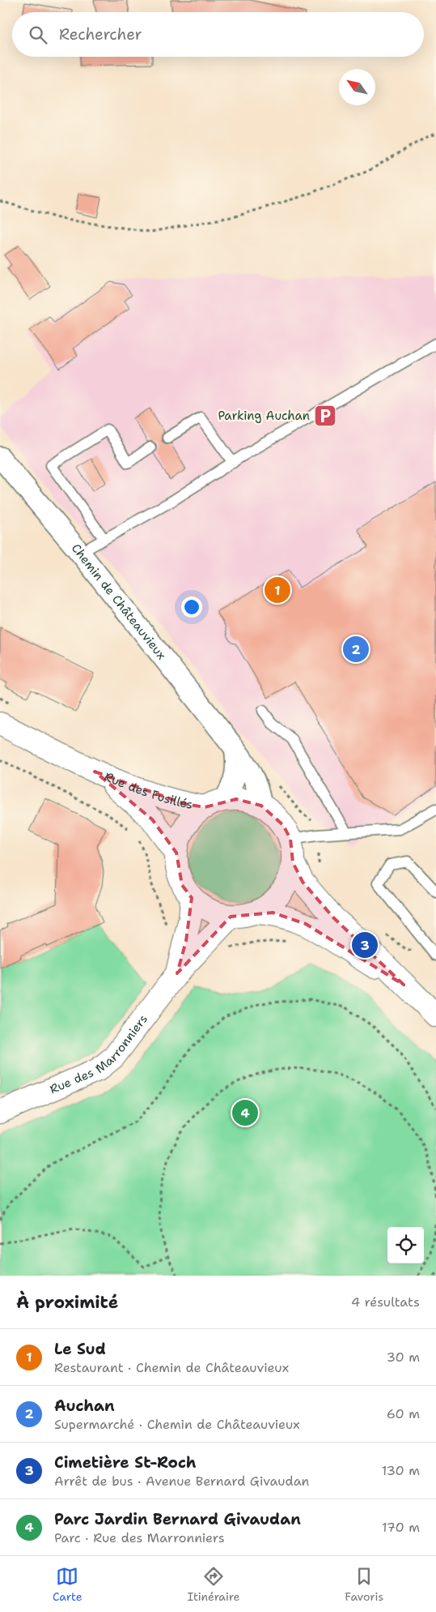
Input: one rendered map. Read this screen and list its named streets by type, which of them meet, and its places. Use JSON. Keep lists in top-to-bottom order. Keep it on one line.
{"streets":{"main road":["Rue des Fusillés","Rue des Marronniers"],"street":["Chemin de Châteauvieux"]},"crossings":[["Chemin de Châteauvieux","Rue des Fusillés"],["Chemin de Châteauvieux","Rue des Marronniers"],["Rue des Fusillés","Rue des Marronniers"]],"places":{"parking":["Parking Auchan"]},"north":"top left","page":{"search":"Rechercher","pins":["1","2","3","4"],"heading":["À proximité","4 résultats"],"list":[{"mark":"1","name":"Le Sud","note":"Restaurant · Chemin de Châteauvieux","value":"30 m"},{"mark":"2","name":"Auchan","note":"Supermarché · Chemin de Châteauvieux","value":"60 m"},{"mark":"3","name":"Cimetière St-Roch","note":"Arrêt de bus · Avenue Bernard Givaudan","value":"130 m"},{"mark":"4","name":"Parc Jardin Bernard Givaudan","note":"Parc · Rue des Marronniers","value":"170 m"}],"nav":["Carte","Itinéraire","Favoris"]}}
